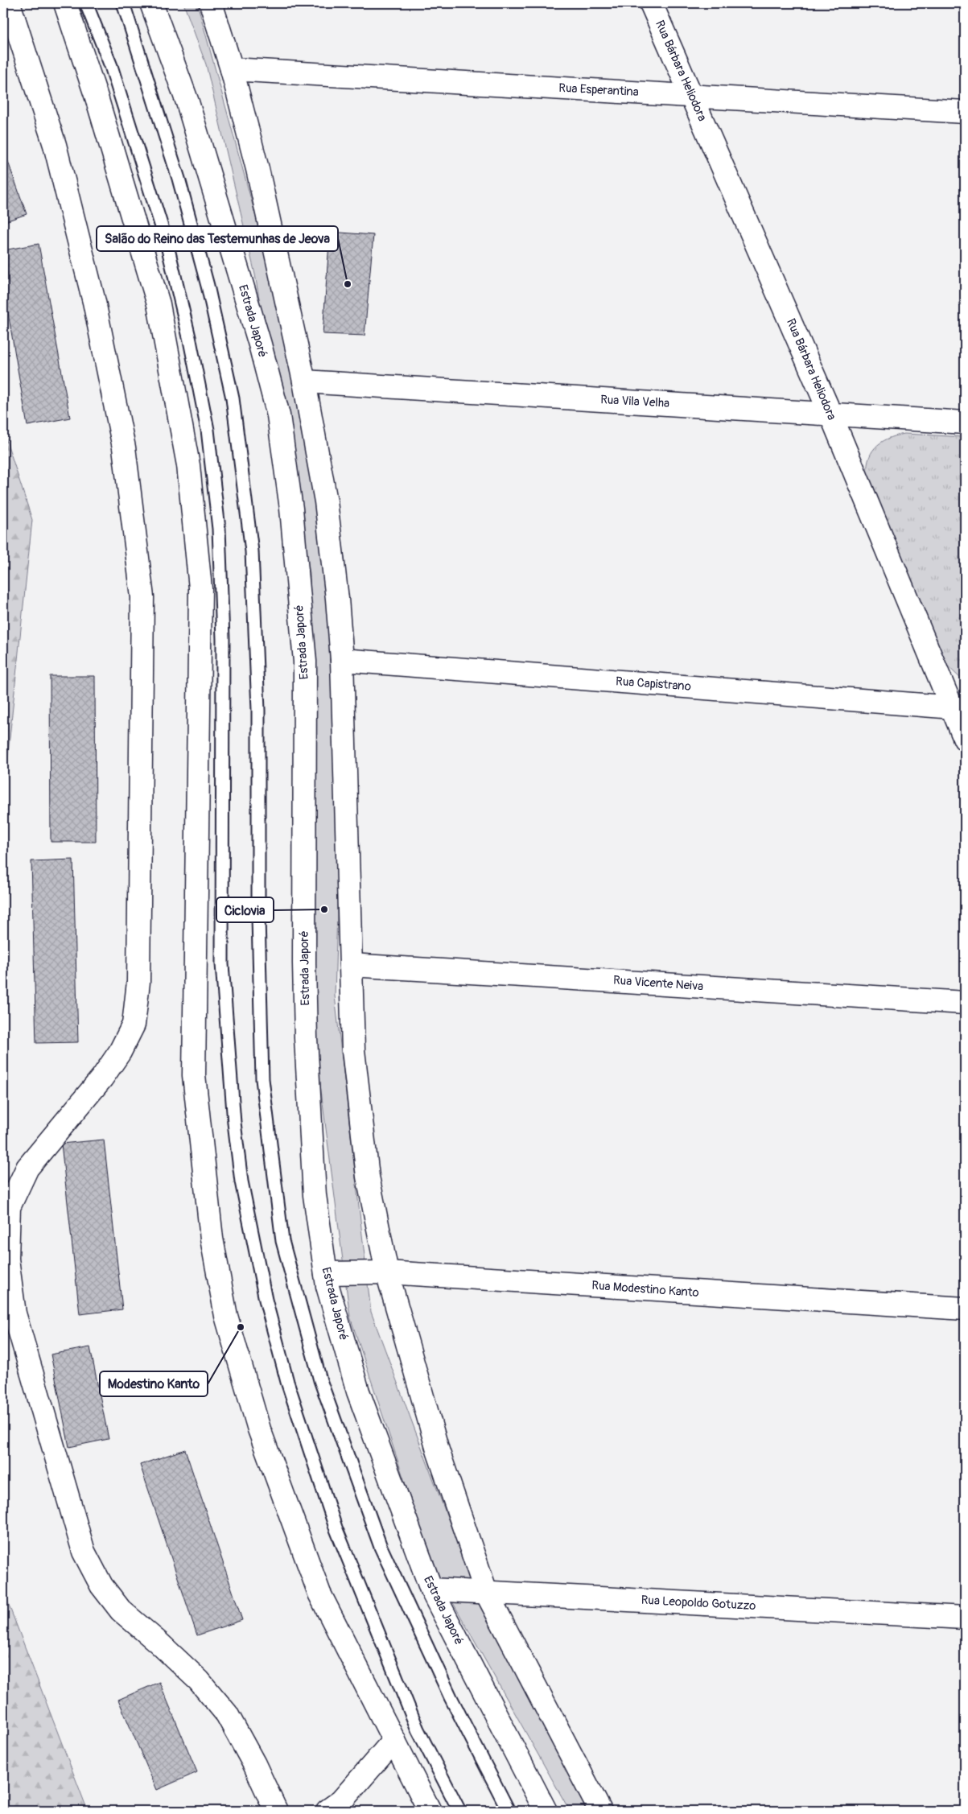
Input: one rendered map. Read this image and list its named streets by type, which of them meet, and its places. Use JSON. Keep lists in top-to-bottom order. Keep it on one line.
{"streets":{"street":["Rua Bárbara Heliodora","Rua Esperantina","Estrada Japoré","Rua Vila Velha","Rua Capistrano","Rua Vicente Neiva","Rua Modestino Kanto","Rua Leopoldo Gotuzzo"]},"crossings":[["Rua Bárbara Heliodora","Rua Esperantina"],["Rua Bárbara Heliodora","Rua Vila Velha"],["Rua Bárbara Heliodora","Rua Capistrano"],["Estrada Japoré","Rua Modestino Kanto"],["Estrada Japoré","Rua Leopoldo Gotuzzo"]],"places":["Salão do Reino das Testemunhas de Jeova","Ciclovia","Modestino Kanto"]}
